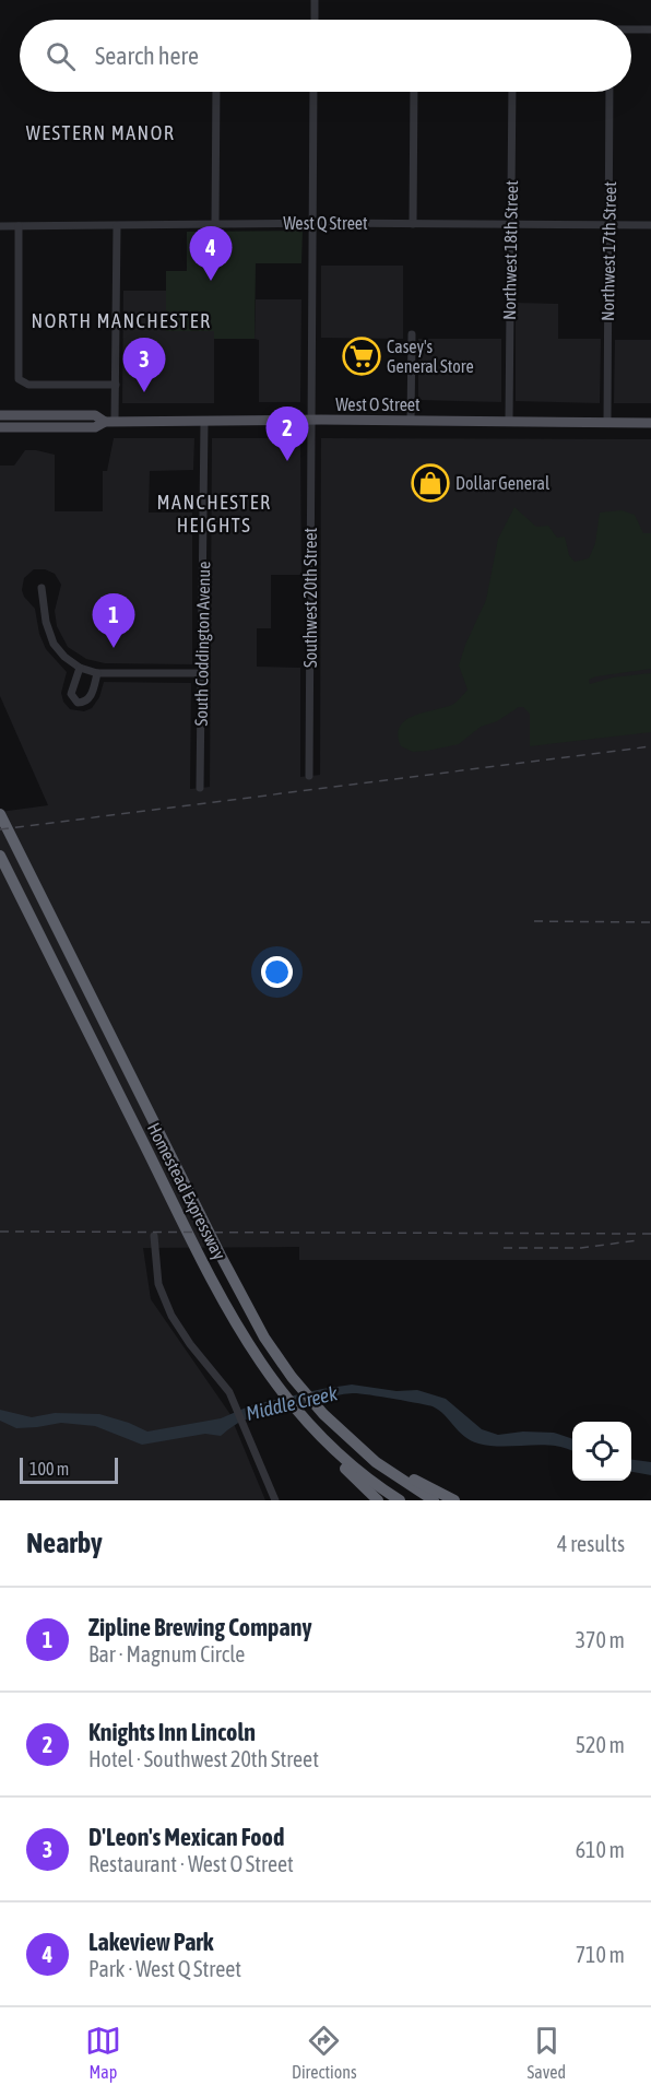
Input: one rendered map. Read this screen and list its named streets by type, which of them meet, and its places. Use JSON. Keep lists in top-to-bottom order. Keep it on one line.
{"streets":{"highway":["Homestead Expressway"],"main road":["West O Street"],"street":["West Q Street","Northwest 18th Street","Northwest 17th Street","Southwest 20th Street","South Coddington Avenue"]},"crossings":[["West Q Street","Northwest 18th Street"],["West Q Street","Northwest 17th Street"],["West Q Street","Southwest 20th Street"],["Northwest 18th Street","West O Street"],["Northwest 17th Street","West O Street"],["West O Street","Southwest 20th Street"],["West O Street","South Coddington Avenue"]],"districts":["WESTERN MANOR","NORTH MANCHESTER","MANCHESTER HEIGHTS"],"water":["Middle Creek"],"places":{"supermarket":["Casey's General Store"],"shop":["Dollar General"]},"scale_bar":"100 m","page":{"search":"Search here","pins":["4","3","2","1"],"scale":"100 m","heading":["Nearby","4 results"],"list":[{"mark":"1","name":"Zipline Brewing Company","note":"Bar · Magnum Circle","value":"370 m"},{"mark":"2","name":"Knights Inn Lincoln","note":"Hotel · Southwest 20th Street","value":"520 m"},{"mark":"3","name":"D'Leon's Mexican Food","note":"Restaurant · West O Street","value":"610 m"},{"mark":"4","name":"Lakeview Park","note":"Park · West Q Street","value":"710 m"}],"nav":["Map","Directions","Saved"]}}
